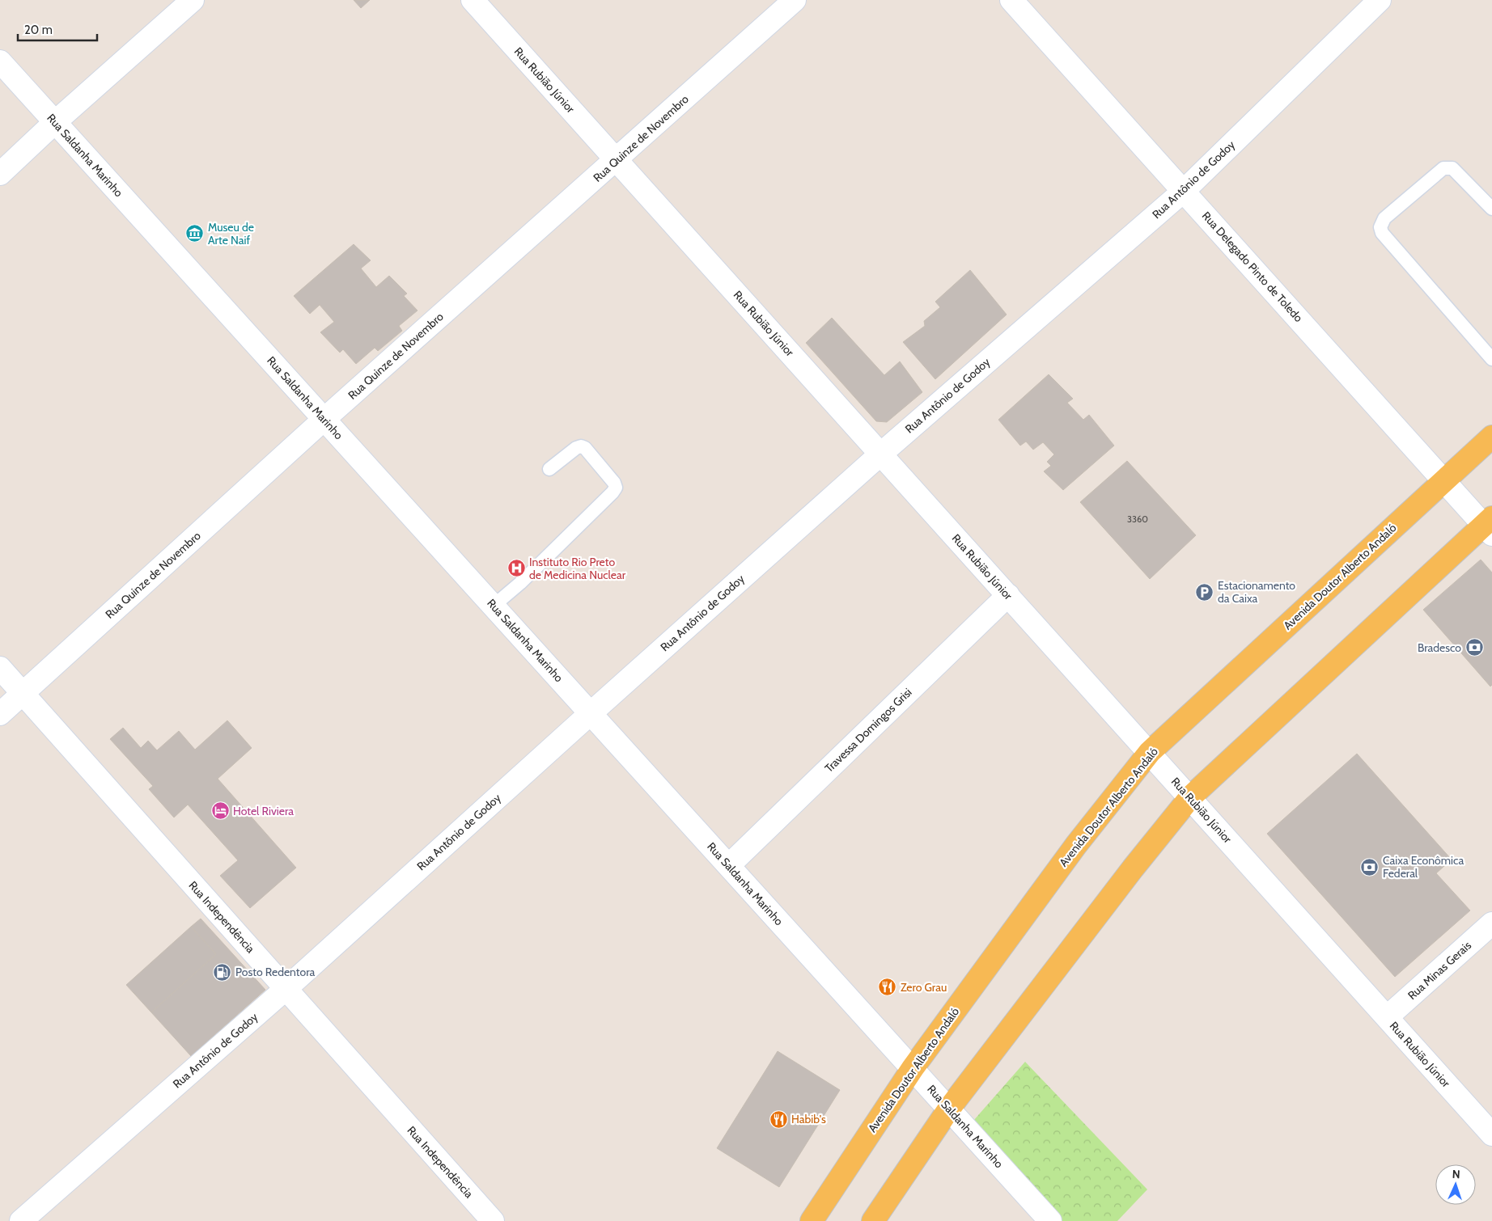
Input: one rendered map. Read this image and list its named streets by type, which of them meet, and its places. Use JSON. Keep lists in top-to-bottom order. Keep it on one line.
{"streets":{"main road":["Avenida Doutor Alberto Andaló"],"street":["Rua Rubião Júnior","Rua Quinze de Novembro","Rua Saldanha Marinho","Rua Antônio de Godoy","Rua Delegado Pinto de Toledo","Travessa Domingos Grisi","Rua Independência","Rua Minas Gerais"]},"crossings":[["Rua Rubião Júnior","Rua Quinze de Novembro"],["Rua Rubião Júnior","Rua Antônio de Godoy"],["Rua Rubião Júnior","Avenida Doutor Alberto Andaló"],["Rua Rubião Júnior","Travessa Domingos Grisi"],["Rua Rubião Júnior","Rua Minas Gerais"],["Rua Quinze de Novembro","Rua Saldanha Marinho"],["Rua Quinze de Novembro","Rua Independência"],["Rua Saldanha Marinho","Rua Antônio de Godoy"],["Rua Saldanha Marinho","Avenida Doutor Alberto Andaló"],["Rua Saldanha Marinho","Travessa Domingos Grisi"],["Rua Antônio de Godoy","Rua Delegado Pinto de Toledo"],["Rua Antônio de Godoy","Rua Independência"],["Rua Delegado Pinto de Toledo","Avenida Doutor Alberto Andaló"]],"places":{"museum":["Museu de Arte Naif"],"hospital":["Instituto Rio Preto de Medicina Nuclear"],"parking":["Estacionamento da Caixa"],"bank":["Bradesco","Caixa Econômica Federal"],"hotel":["Hotel Riviera"],"fuel station":["Posto Redentora"],"restaurant":["Zero Grau","Habib's"]},"house_numbers":["3360"],"scale_bar":"20 m","north":"top"}
